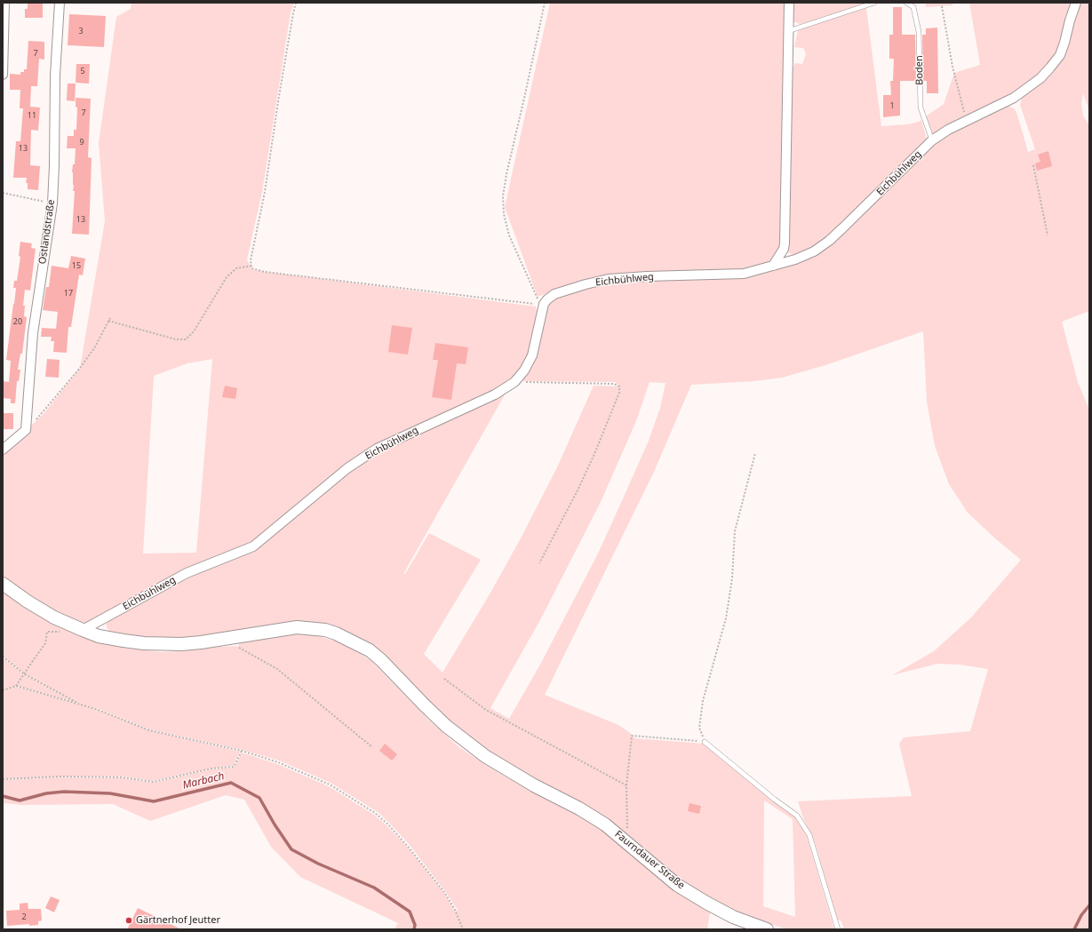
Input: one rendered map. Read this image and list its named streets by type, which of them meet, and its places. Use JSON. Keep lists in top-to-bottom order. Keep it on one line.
{"streets":{"street":["Eichbühlweg","Ostlandstraße","Faurndauer Straße"],"lane":["Boden"]},"crossings":[["Boden","Eichbühlweg"],["Eichbühlweg","Faurndauer Straße"]],"water":["Marbach"],"places":["Gärtnerhof Jeutter"],"house_numbers":["3","7","5","1","7","11","9","13","13","15","17","20","2"]}
